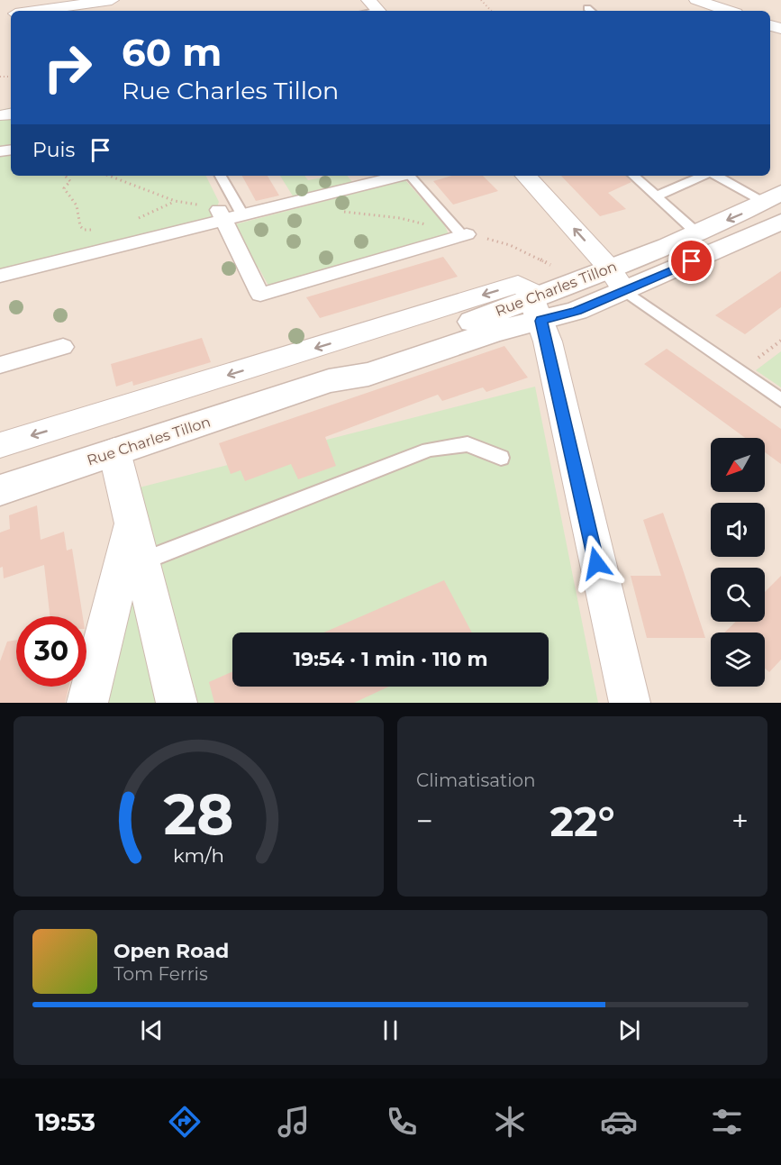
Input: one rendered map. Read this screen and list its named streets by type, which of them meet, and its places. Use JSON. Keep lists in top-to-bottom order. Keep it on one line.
{"streets":{"street":["Rue Charles Tillon"]},"north":"bottom left","page":{"turn":["60 m","Rue Charles Tillon"],"then":"Puis","limit":"30","trip":"19:54 · 1 min · 110 m","tile":"Climatisation","heat":["−","22°","+"],"song":["Open Road","Tom Ferris"],"tabs":"19:53","gauge":["28","km/h"]}}
